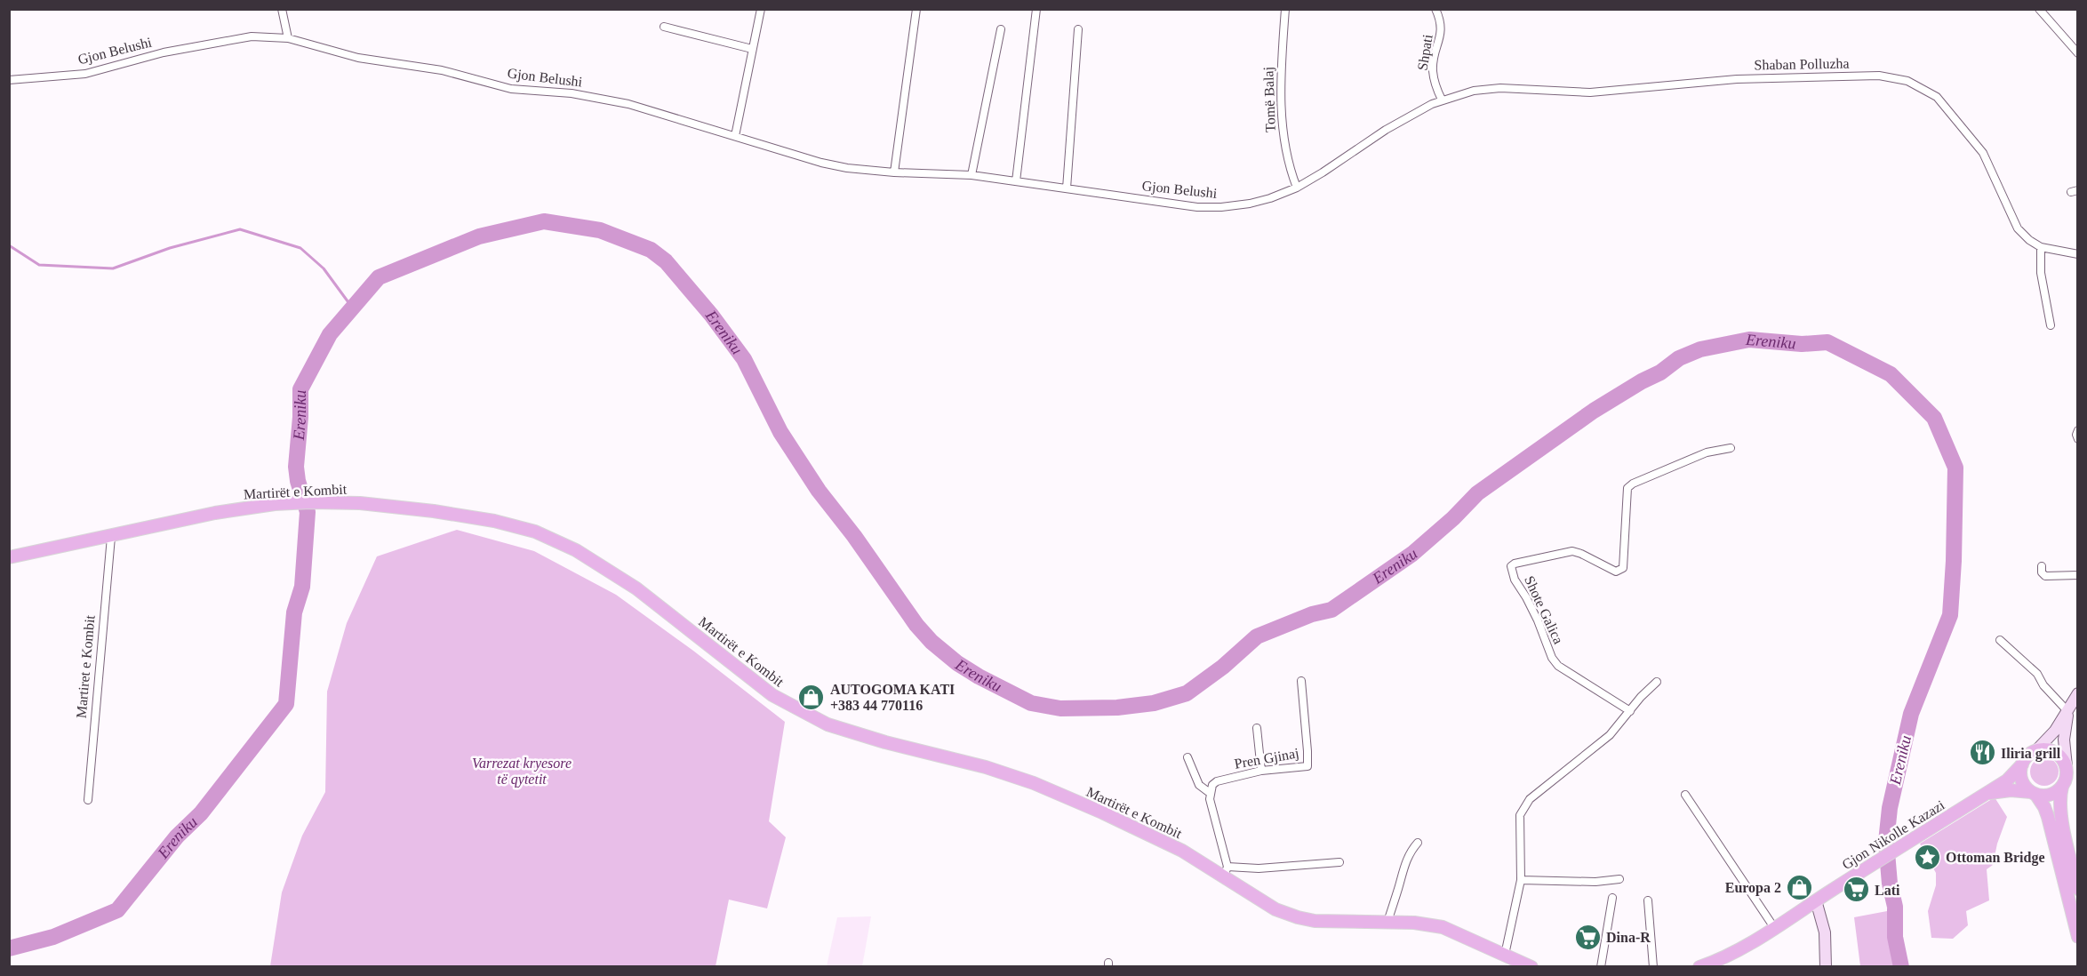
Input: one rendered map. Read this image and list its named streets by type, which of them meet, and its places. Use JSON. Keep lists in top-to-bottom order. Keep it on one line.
{"streets":{"main road":["Martirët e Kombit","Gjon Nikolle Kazazi"],"street":["Gjon Belushi","Shpati","Shaban Polluzha","Tomë Balaj","Shote Galica","Martiret e Kombit","Pren Gjinaj"]},"crossings":[["Gjon Belushi","Shpati"],["Gjon Belushi","Shaban Polluzha"],["Gjon Belushi","Tomë Balaj"],["Shpati","Shaban Polluzha"],["Martirët e Kombit","Martiret e Kombit"]],"water":["Ereniku"],"parks":["Varrezat kryesore të qytetit"],"places":{"shop":["AUTOGOMA KATI +383 44 770116","Europa 2"],"restaurant":["Iliria grill"],"place":["Ottoman Bridge"],"supermarket":["Lati","Dina-R"]}}
